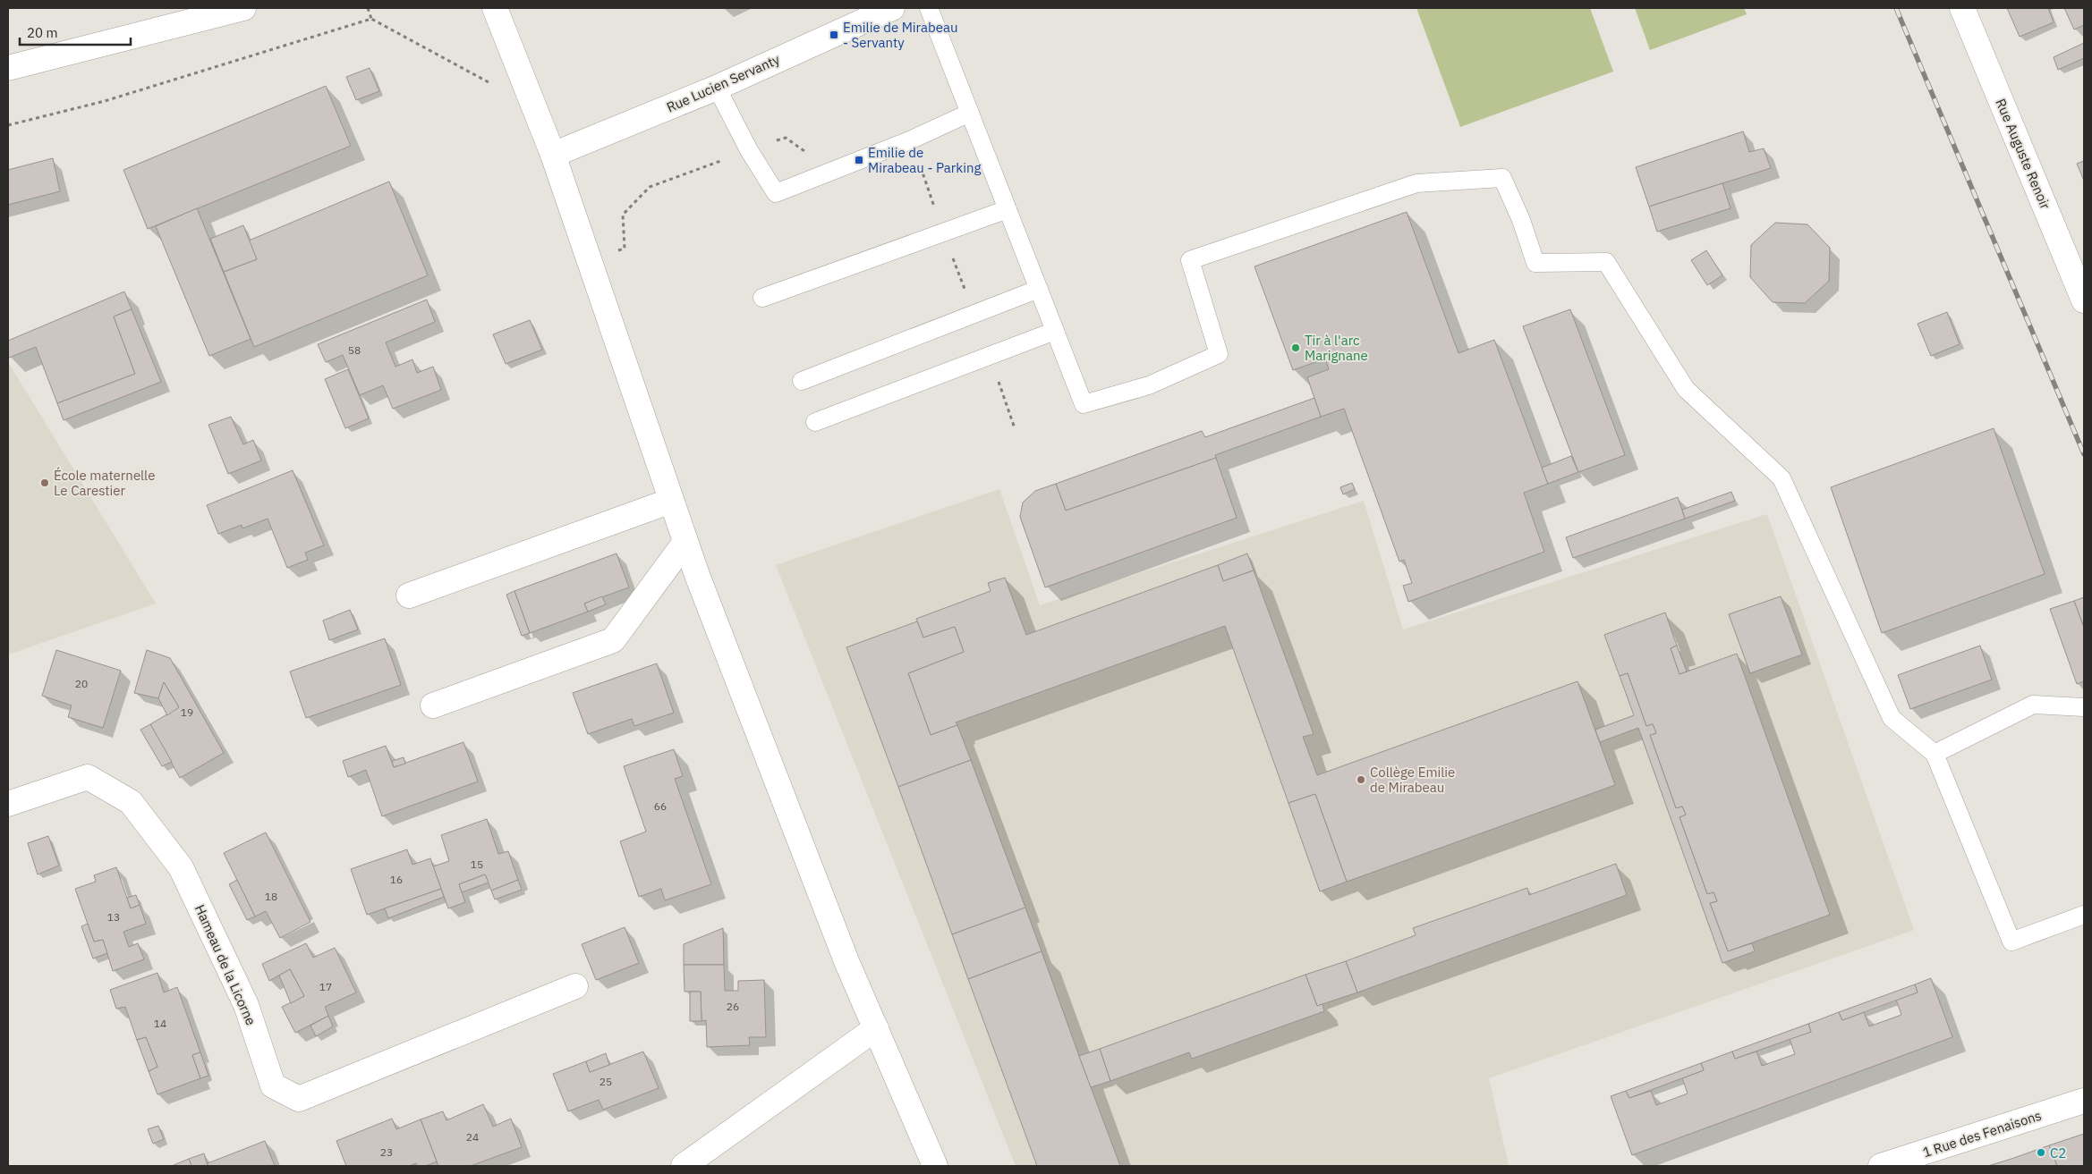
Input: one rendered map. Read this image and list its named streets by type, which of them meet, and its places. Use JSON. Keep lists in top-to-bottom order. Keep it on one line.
{"streets":{"street":["Rue Lucien Servanty","Rue Auguste Renoir","Hameau de la Licorne","1 Rue des Fenaisons"]},"places":{"transit":["Emilie de Mirabeau - Servanty","Emilie de Mirabeau - Parking"],"other":["Tir à l'arc Marignane","École maternelle Le Carestier","Collège Emilie de Mirabeau","C2"]},"house_numbers":["58","20","19","66","15","16","18","13","17","26","14","25","24","23"],"scale_bar":"20 m"}
